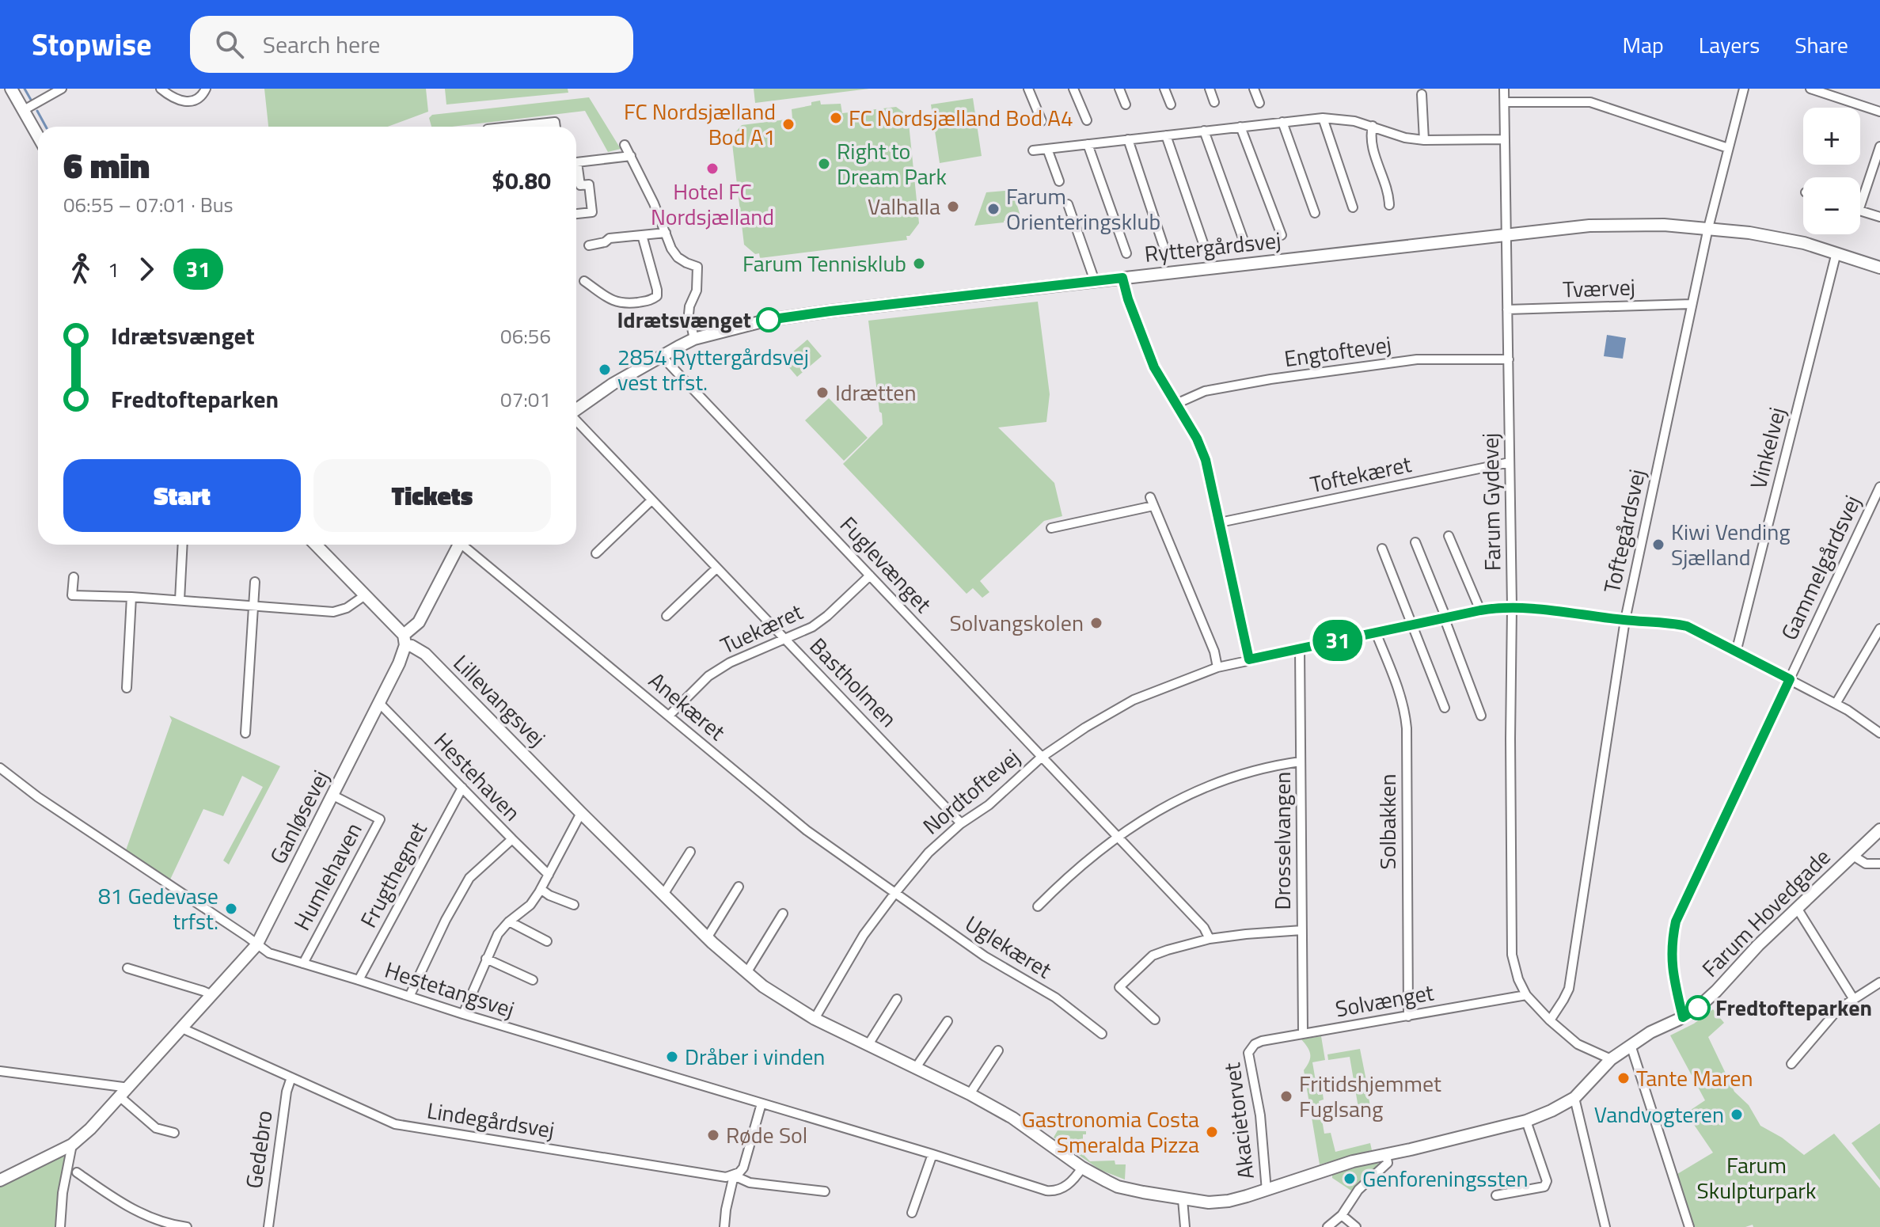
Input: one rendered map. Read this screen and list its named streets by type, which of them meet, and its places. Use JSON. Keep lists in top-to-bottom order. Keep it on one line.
{"streets":{"street":["Ryttergårdsvej","Tværvej","Engtoftevej","Vinkelvej","Toftekæret","Farum Gydevej","Toftegårdsvej","Fuglevænget","Gammelgårdsvej","Tuekæret","Bastholmen","Lillevangsvej","Anekæret","Hestehaven","Nordtoftevej","Ganløsevej","Solbakken","Drosselvangen","Frugthegnet","Humlehaven","Farum Hovedgade","Uglekæret","Hestetangsvej","Solvænget","Lindegårdsvej","Akacietorvet","Gedebro"]},"crossings":[["Ryttergårdsvej","Vinkelvej"],["Ryttergårdsvej","Farum Gydevej"],["Ryttergårdsvej","Toftegårdsvej"],["Ryttergårdsvej","Fuglevænget"],["Tværvej","Farum Gydevej"],["Tværvej","Toftegårdsvej"],["Engtoftevej","Farum Gydevej"],["Vinkelvej","Nordtoftevej"],["Toftekæret","Farum Gydevej"],["Farum Gydevej","Toftegårdsvej"],["Farum Gydevej","Nordtoftevej"],["Farum Gydevej","Farum Hovedgade"],["Farum Gydevej","Solvænget"],["Toftegårdsvej","Nordtoftevej"],["Fuglevænget","Tuekæret"],["Fuglevænget","Nordtoftevej"],["Gammelgårdsvej","Nordtoftevej"],["Gammelgårdsvej","Farum Hovedgade"],["Tuekæret","Bastholmen"],["Tuekæret","Anekæret"],["Bastholmen","Nordtoftevej"],["Lillevangsvej","Nordtoftevej"],["Lillevangsvej","Ganløsevej"],["Lillevangsvej","Farum Hovedgade"],["Lillevangsvej","Hestetangsvej"],["Anekæret","Nordtoftevej"],["Anekæret","Uglekæret"],["Hestehaven","Ganløsevej"],["Hestehaven","Frugthegnet"],["Nordtoftevej","Solbakken"],["Nordtoftevej","Drosselvangen"],["Nordtoftevej","Uglekæret"],["Ganløsevej","Humlehaven"],["Ganløsevej","Hestetangsvej"],["Ganløsevej","Lindegårdsvej"],["Solbakken","Solvænget"],["Drosselvangen","Solvænget"],["Frugthegnet","Hestetangsvej"],["Humlehaven","Hestetangsvej"],["Farum Hovedgade","Hestetangsvej"],["Farum Hovedgade","Akacietorvet"],["Solvænget","Akacietorvet"],["Lindegårdsvej","Gedebro"]],"parks":["Farum Skulpturpark"],"places":["FC Nordsjælland Bod A4","FC Nordsjælland Bod A1","Right to Dream Park","Hotel FC Nordsjælland","Valhalla","Farum Orienteringsklub","Farum Tennisklub","Idrætsvænget","2854 Ryttergårdsvej vest trfst.","Idrætten","Kiwi Vending Sjælland","Solvangskolen","81 Gedevase trfst.","Fredtofteparken","Dråber i vinden","Tante Maren","Fritidshjemmet Fuglsang","Vandvogteren","Gastronomia Costa Smeralda Pizza","Røde Sol","Genforeningssten"],"lines":["bus line 31"],"page":{"header":"Stopwise","search":"Search here","nav":["Map","Layers","Share"],"on_map":"31","map_buttons":["+","−"],"heading":["6 min","06:55 – 07:01 · Bus","$0.80"],"legs":["1","31"],"list":[{"name":"Idrætsvænget","value":"06:56"},{"name":"Fredtofteparken","value":"07:01"}],"buttons":["Start","Tickets"]}}
